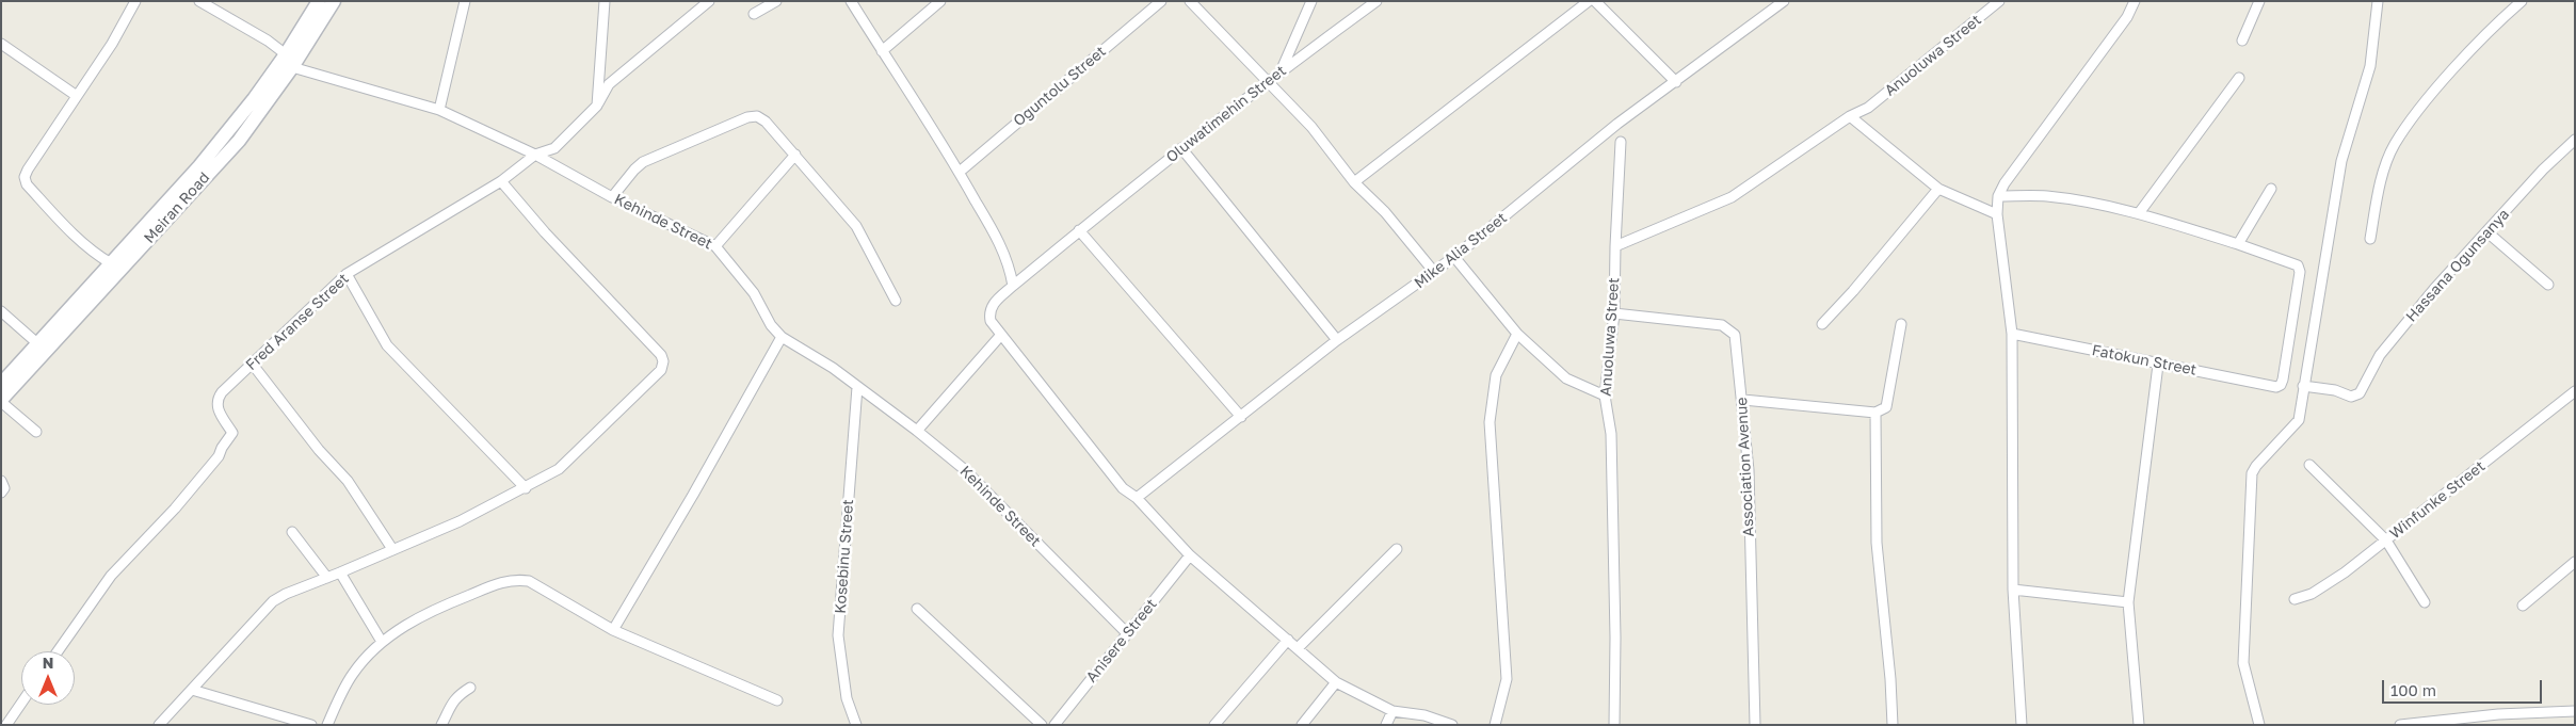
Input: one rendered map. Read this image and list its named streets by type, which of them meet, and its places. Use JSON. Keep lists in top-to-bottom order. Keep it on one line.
{"streets":{"main road":["Meiran Road"],"street":["Anuoluwa Street","Oguntolu Street","Oluwatimehin Street","Kehinde Street","Mike Alia Street","Hassana Ogunsanya","Fred Aranse Street","Fatokun Street","Association Avenue","Winfunke Street","Kosebinu Street","Anisere Street"]},"crossings":[["Anuoluwa Street","Association Avenue"],["Meiran Road","Kehinde Street"],["Kehinde Street","Fred Aranse Street"],["Kehinde Street","Kosebinu Street"],["Kehinde Street","Anisere Street"]],"scale_bar":"100 m","north":"top"}
